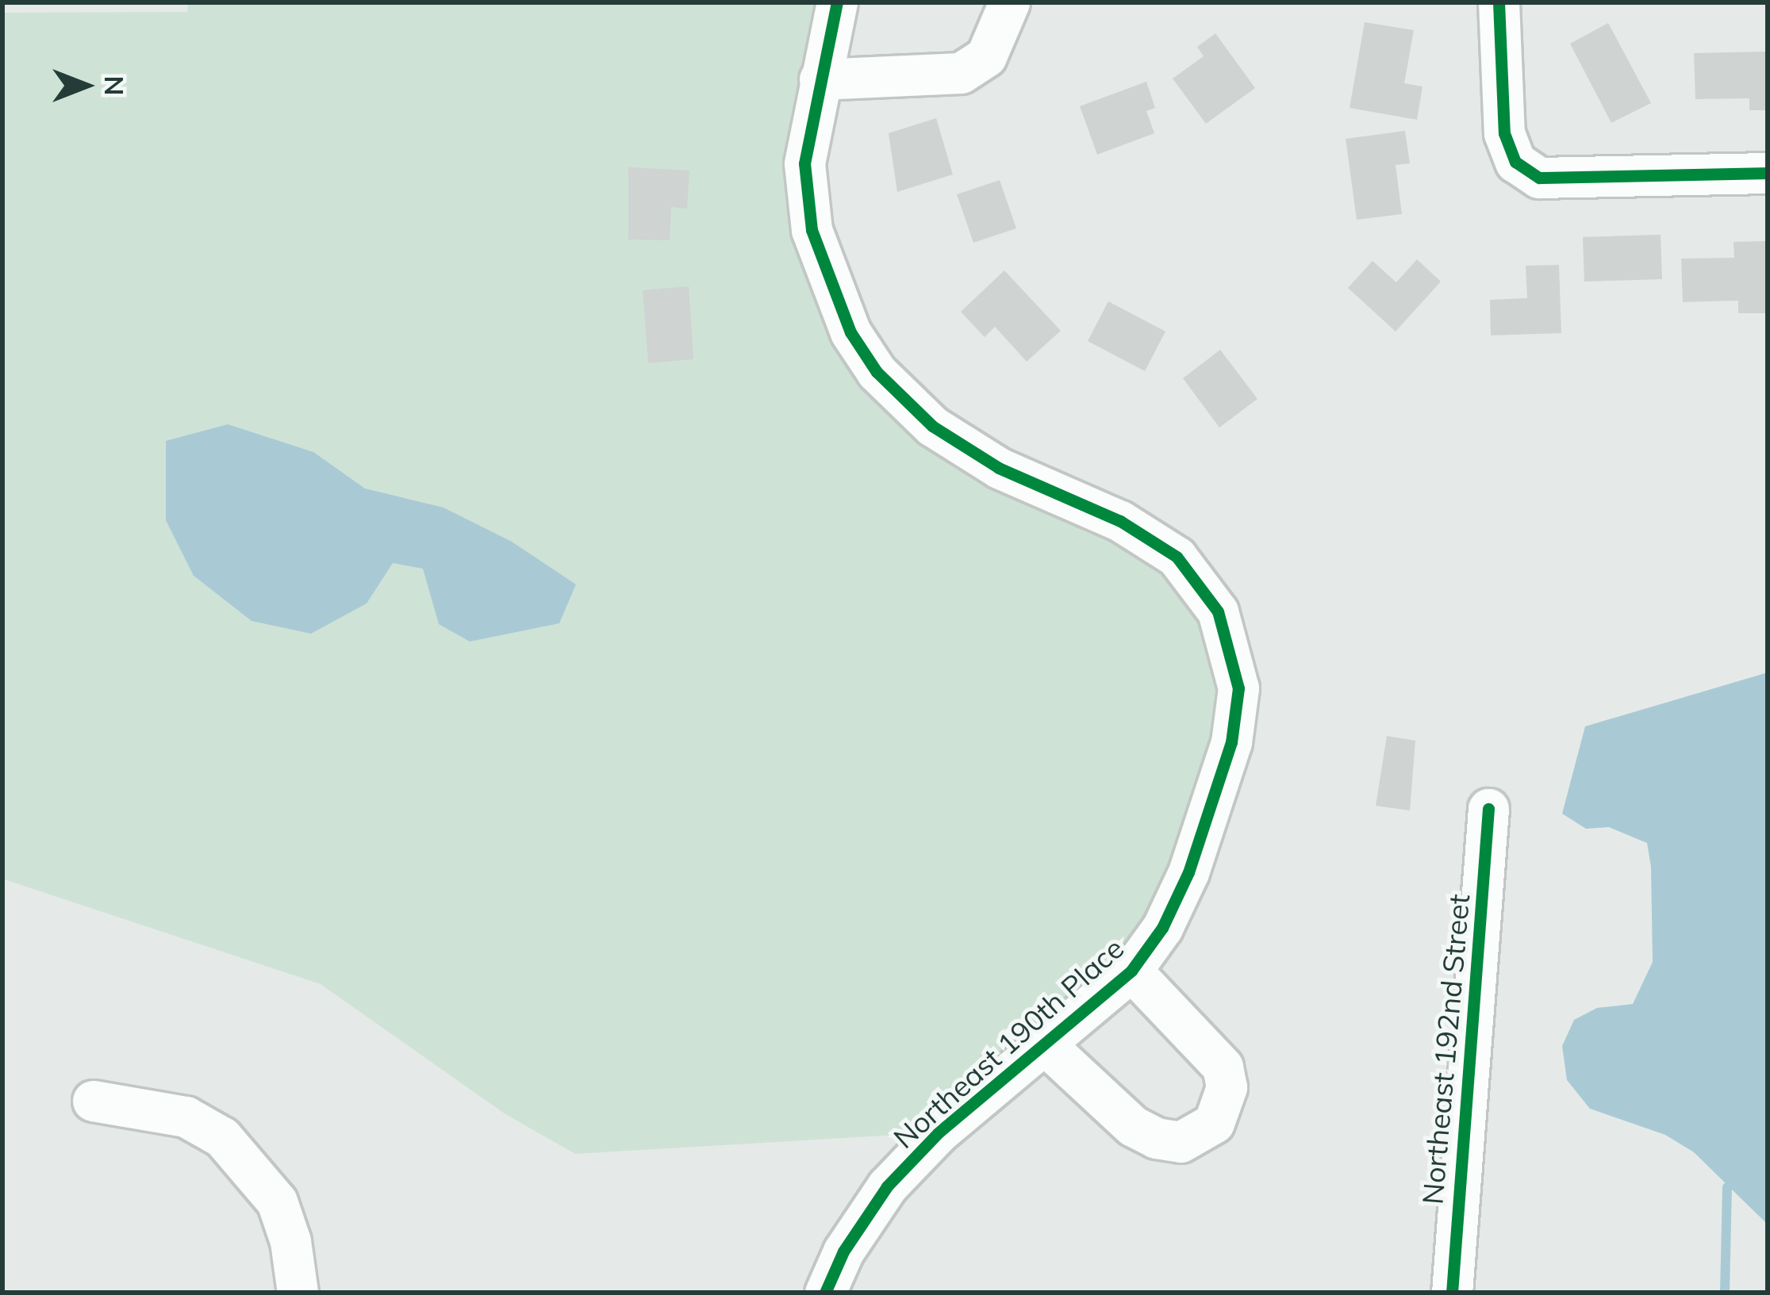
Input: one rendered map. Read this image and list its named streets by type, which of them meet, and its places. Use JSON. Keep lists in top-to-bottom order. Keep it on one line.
{"streets":{"street":["Northeast 190th Place","Northeast 192nd Street"]},"north":"right"}
